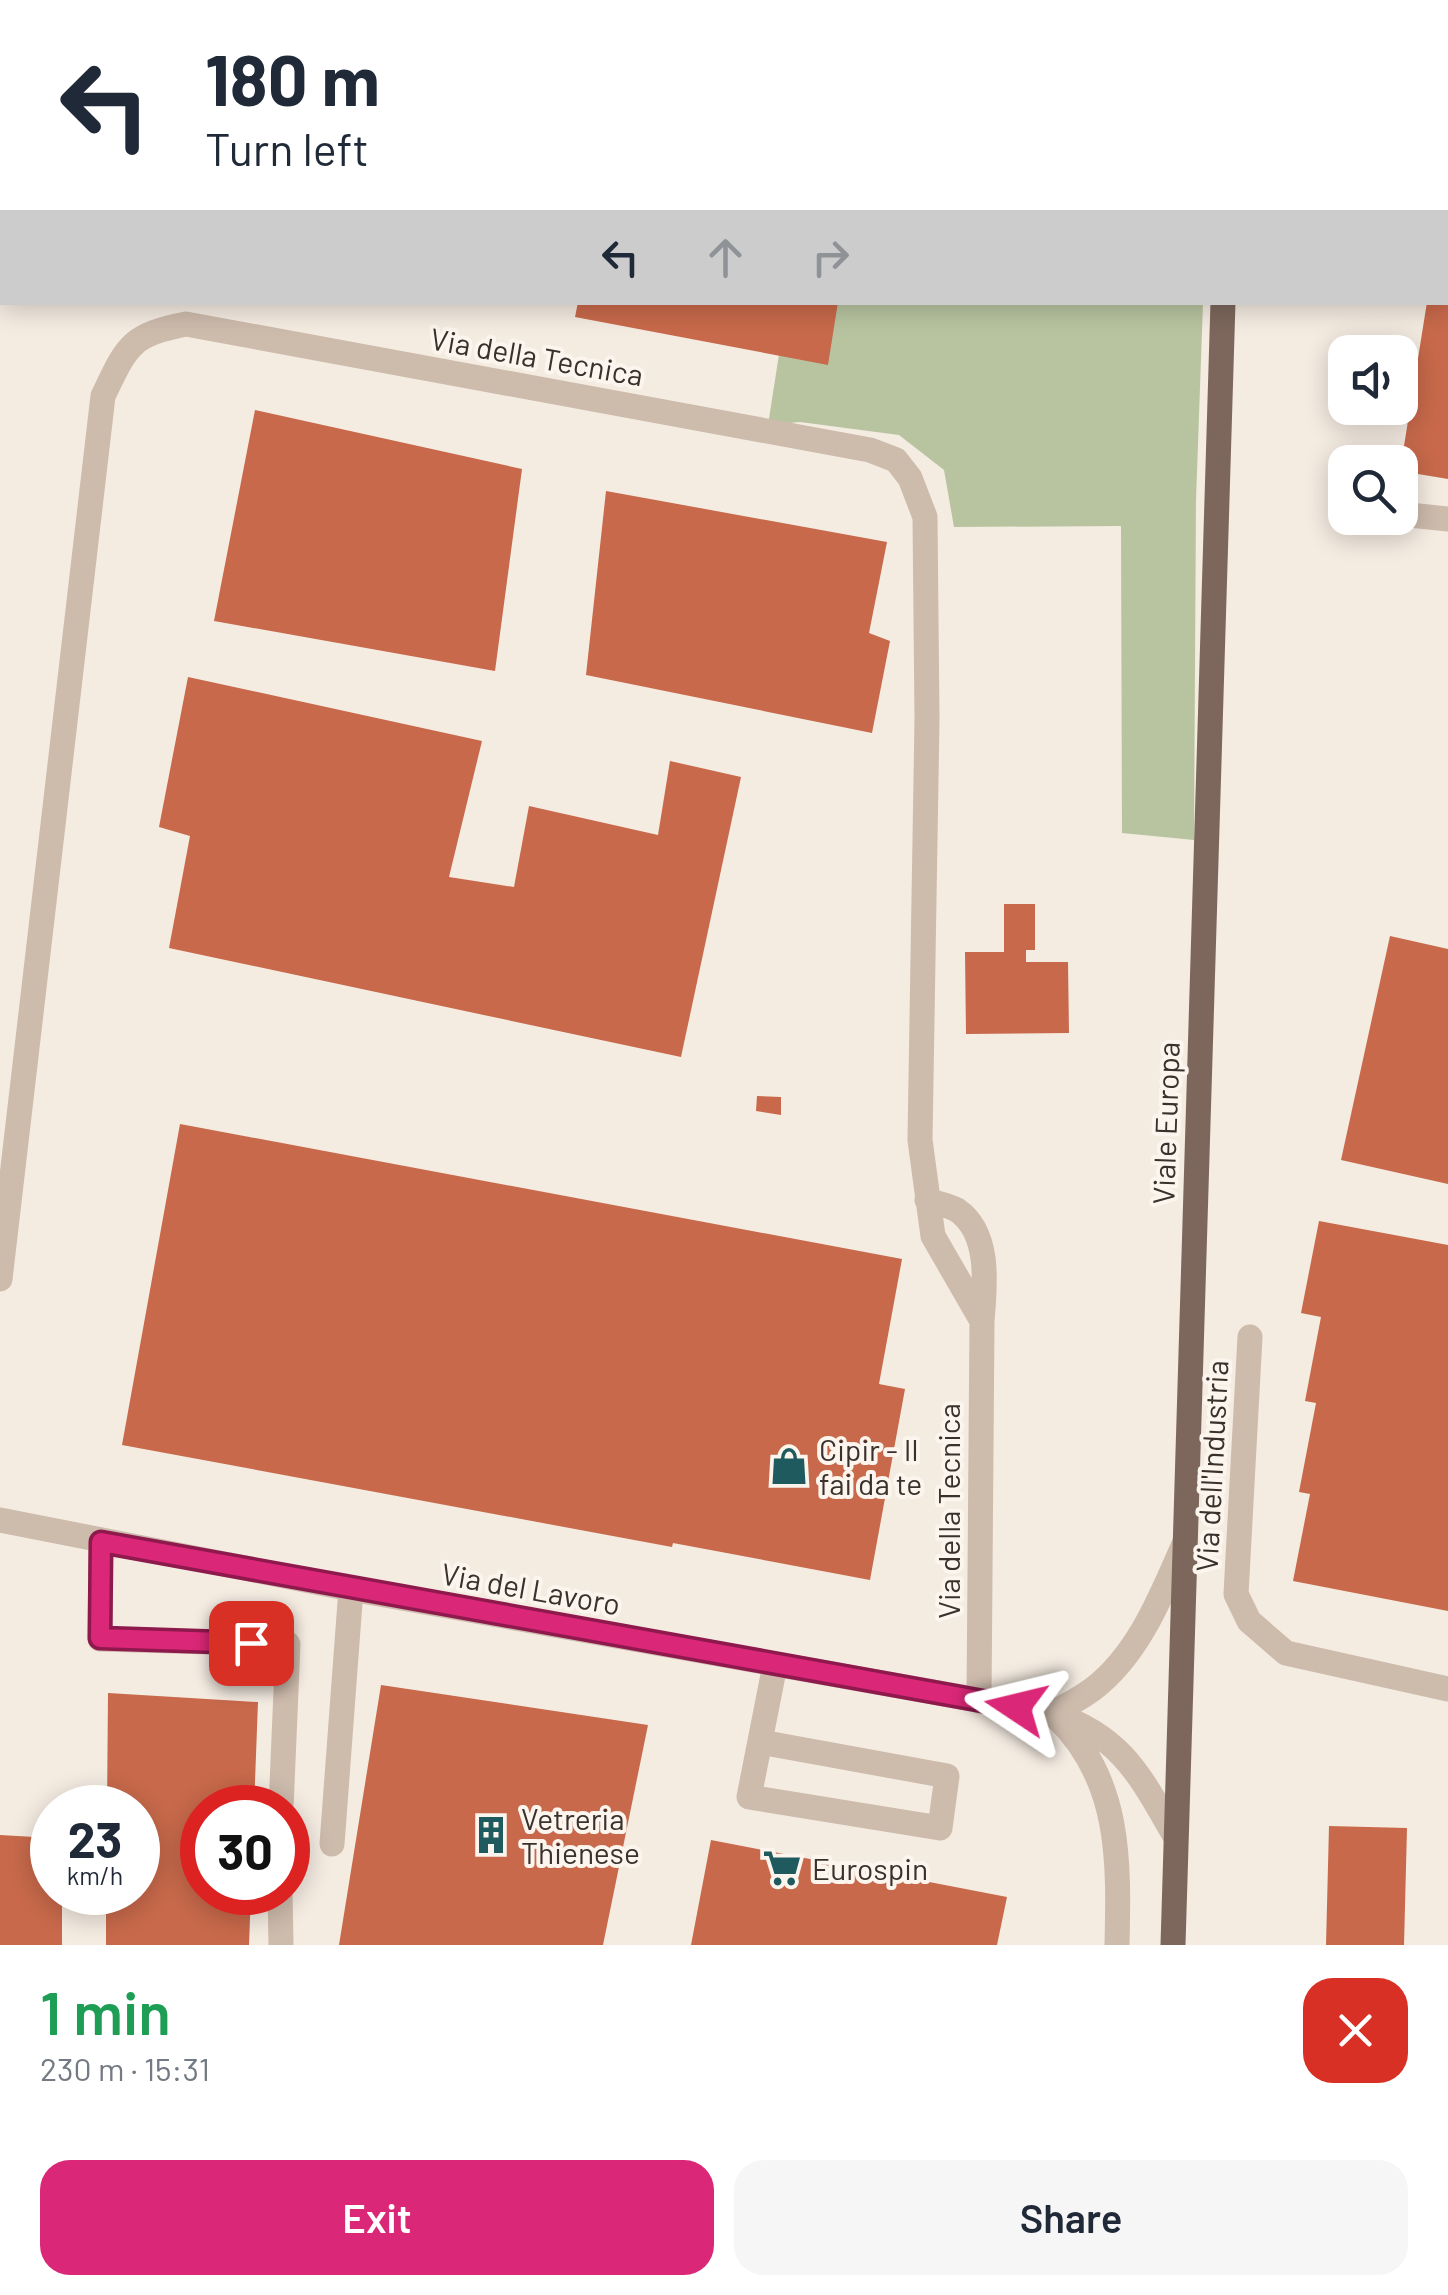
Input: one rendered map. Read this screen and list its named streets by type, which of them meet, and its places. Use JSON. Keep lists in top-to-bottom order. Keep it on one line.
{"streets":{"main road":["Viale Europa"],"street":["Via della Tecnica","Via dell'Industria","Via del Lavoro"]},"crossings":[["Via della Tecnica","Via del Lavoro"],["Viale Europa","Via del Lavoro"]],"places":{"shop":["Cipir - Il fai da te"],"building":["Vetreria Thienese"],"supermarket":["Eurospin"]},"page":{"turn":["180 m","Turn left"],"speed":"23 km/h","limit":"30","heading":["1 min","230 m · 15:31"],"buttons":["Exit","Share"]}}
